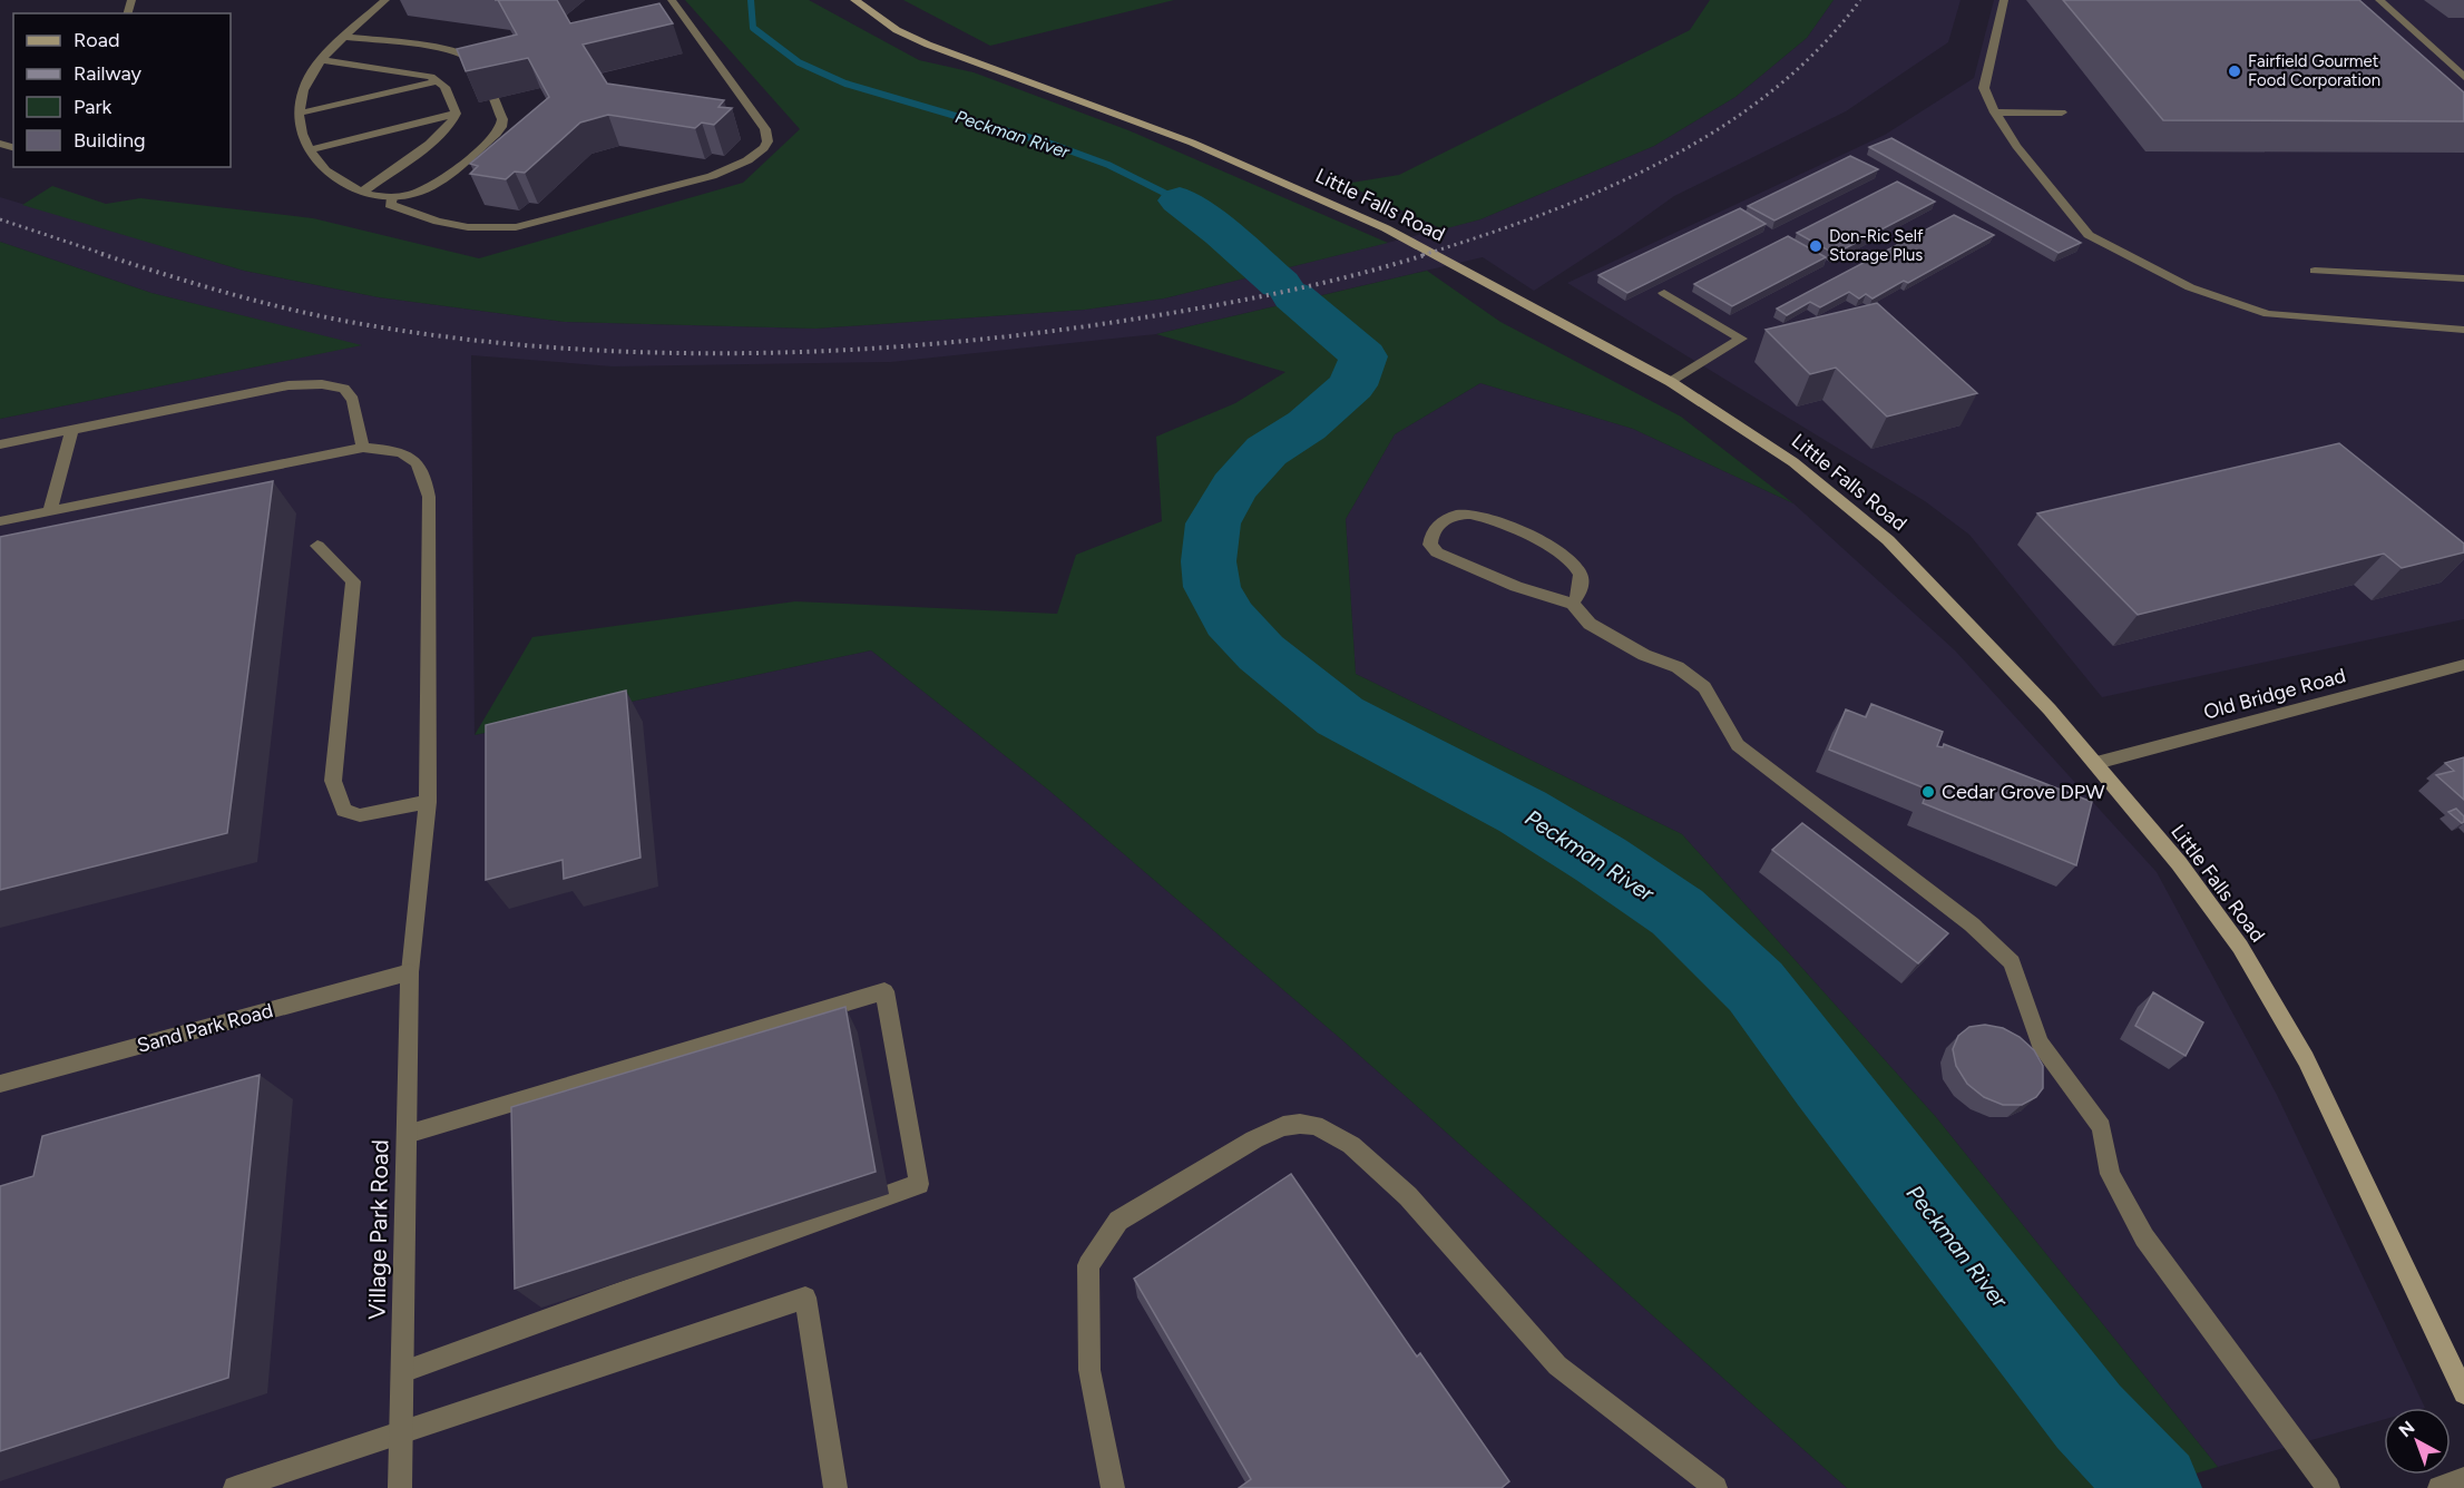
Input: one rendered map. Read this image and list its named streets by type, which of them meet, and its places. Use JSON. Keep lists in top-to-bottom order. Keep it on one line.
{"streets":{"street":["Little Falls Road","Old Bridge Road","Sand Park Road","Village Park Road"]},"crossings":[["Little Falls Road","Old Bridge Road"],["Sand Park Road","Village Park Road"]],"water":["Peckman River"],"places":["Fairfield Gourmet Food Corporation","Don-Ric Self Storage Plus","Cedar Grove DPW"],"legend":["Road","Railway","Park","Building"],"north":"top left"}
